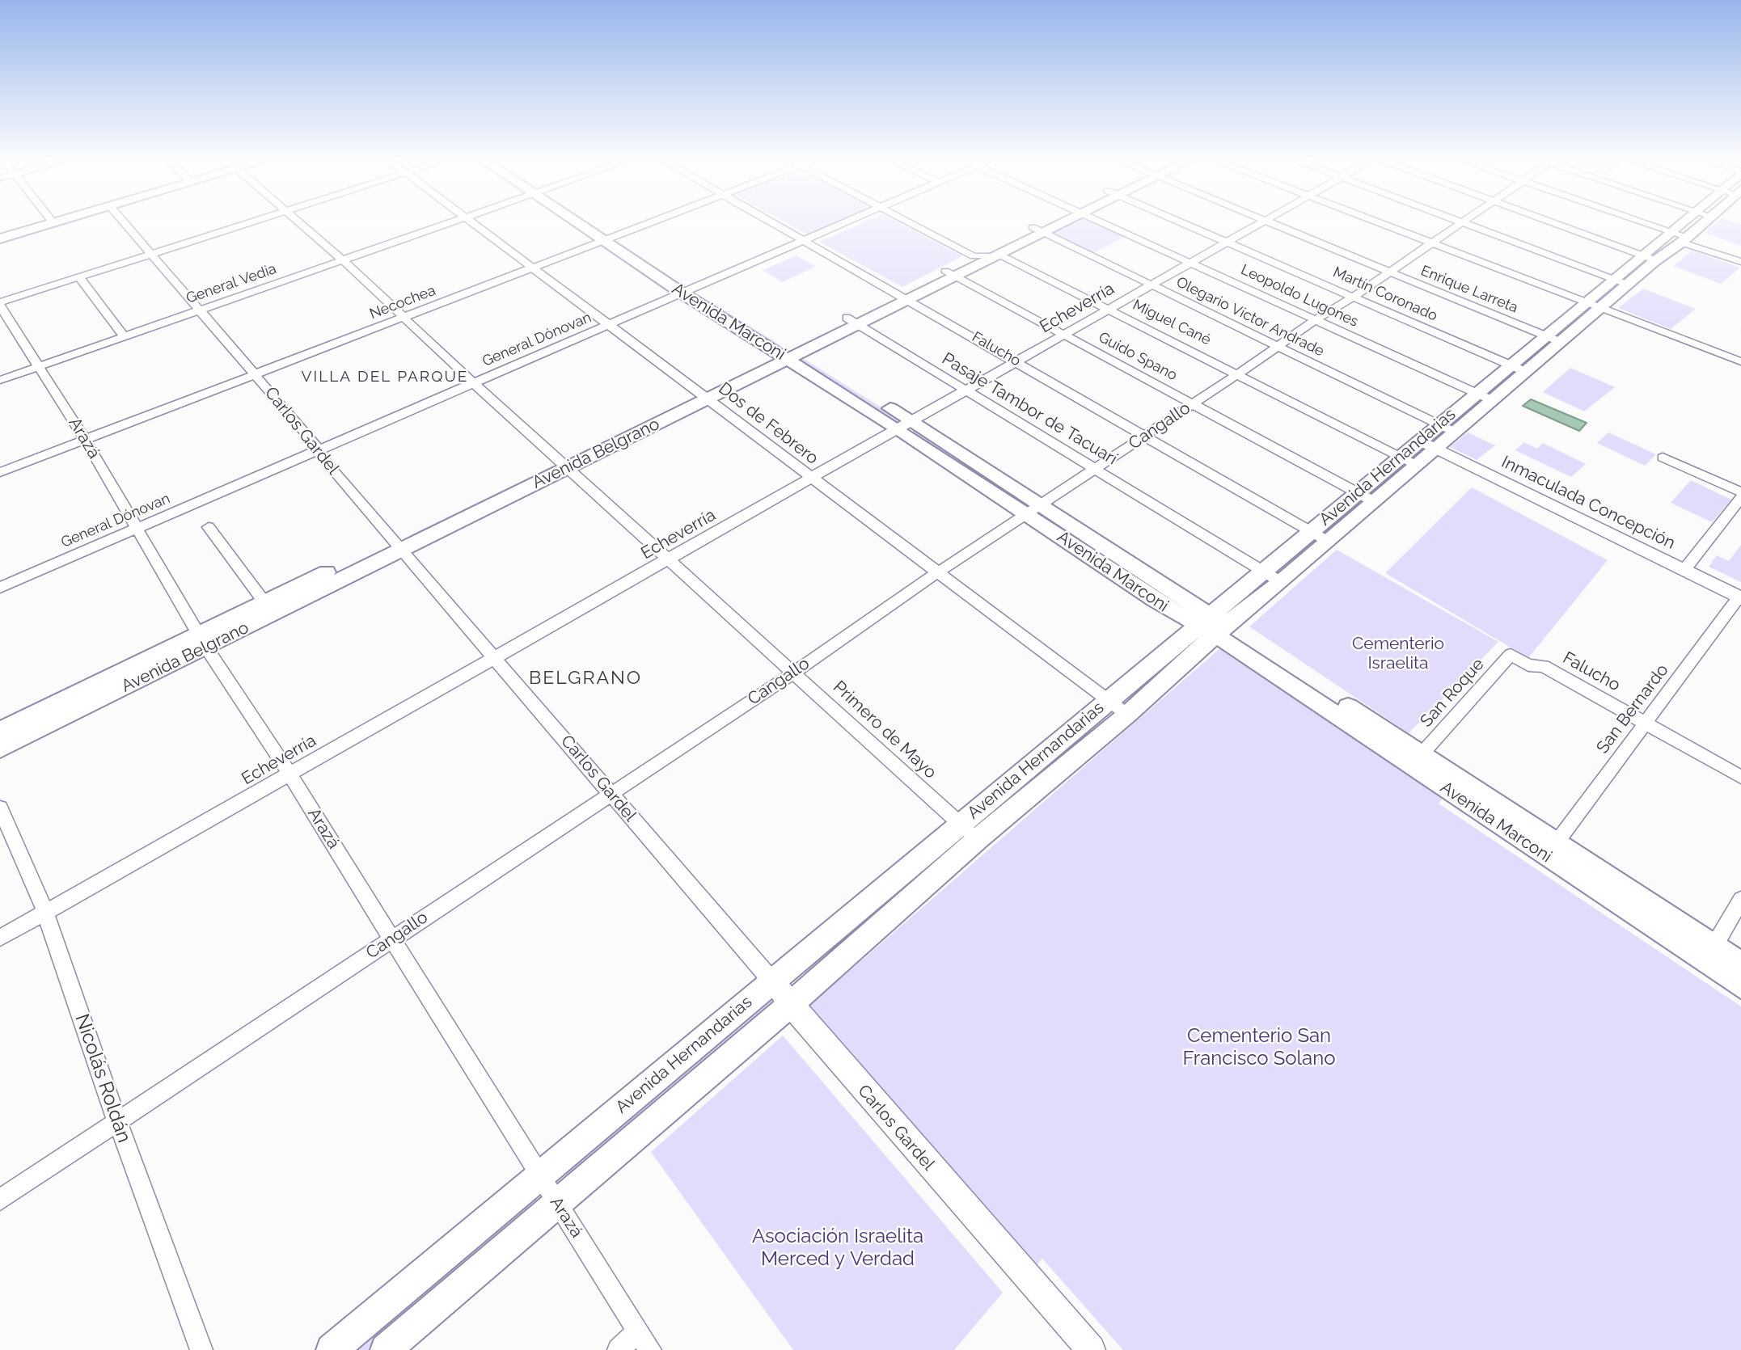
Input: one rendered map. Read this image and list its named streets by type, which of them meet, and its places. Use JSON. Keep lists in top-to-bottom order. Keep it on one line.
{"streets":{"main road":["Avenida Marconi","Avenida Belgrano","Avenida Hernandarias"],"street":["General Vedia","Enrique Larreta","Martín Coronado","Leopoldo Lugones","Necochea","Echeverría","Olegario Víctor Andrade","Miguel Cané","General Dónovan","Falucho","Guido Spano","Pasaje Tambor de Tacuarí","Dos de Febrero","Cangallo","Carlos Gardel","Arazá","Inmaculada Concepción","San Roque","San Bernardo","Primero de Mayo","Nicolás Roldán"]},"crossings":[["General Vedia","Carlos Gardel"],["General Vedia","Arazá"],["General Vedia","Primero de Mayo"],["Enrique Larreta","Cangallo"],["Enrique Larreta","Avenida Hernandarias"],["Martín Coronado","Echeverría"],["Martín Coronado","Cangallo"],["Martín Coronado","Avenida Hernandarias"],["Leopoldo Lugones","Echeverría"],["Leopoldo Lugones","Cangallo"],["Leopoldo Lugones","Avenida Hernandarias"],["Necochea","Avenida Marconi"],["Necochea","Dos de Febrero"],["Necochea","Carlos Gardel"],["Necochea","Arazá"],["Necochea","Primero de Mayo"],["Echeverría","Olegario Víctor Andrade"],["Echeverría","Avenida Marconi"],["Echeverría","Miguel Cané"],["Echeverría","Falucho"],["Echeverría","Guido Spano"],["Echeverría","Pasaje Tambor de Tacuarí"],["Echeverría","Dos de Febrero"],["Echeverría","Carlos Gardel"],["Echeverría","Arazá"],["Echeverría","Primero de Mayo"],["Echeverría","Nicolás Roldán"],["Olegario Víctor Andrade","Cangallo"],["Olegario Víctor Andrade","Avenida Belgrano"],["Olegario Víctor Andrade","Avenida Hernandarias"],["Avenida Marconi","General Dónovan"],["Avenida Marconi","Cangallo"],["Avenida Marconi","Avenida Belgrano"],["Avenida Marconi","Avenida Hernandarias"],["Avenida Marconi","San Roque"],["Avenida Marconi","San Bernardo"],["Miguel Cané","Cangallo"],["Miguel Cané","Avenida Belgrano"],["Miguel Cané","Avenida Hernandarias"],["General Dónovan","Falucho"],["General Dónovan","Dos de Febrero"],["General Dónovan","Carlos Gardel"],["General Dónovan","Arazá"],["General Dónovan","Primero de Mayo"],["Falucho","Cangallo"],["Falucho","Avenida Belgrano"],["Falucho","Avenida Hernandarias"],["Falucho","San Roque"],["Falucho","San Bernardo"],["Guido Spano","Cangallo"],["Guido Spano","Avenida Belgrano"],["Guido Spano","Avenida Hernandarias"],["Pasaje Tambor de Tacuarí","Cangallo"],["Pasaje Tambor de Tacuarí","Avenida Belgrano"],["Pasaje Tambor de Tacuarí","Avenida Hernandarias"],["Dos de Febrero","Cangallo"],["Dos de Febrero","Avenida Belgrano"],["Dos de Febrero","Avenida Hernandarias"],["Cangallo","Carlos Gardel"],["Cangallo","Arazá"],["Cangallo","Primero de Mayo"],["Cangallo","Nicolás Roldán"],["Carlos Gardel","Avenida Belgrano"],["Carlos Gardel","Avenida Hernandarias"],["Arazá","Avenida Belgrano"],["Arazá","Avenida Hernandarias"],["Avenida Belgrano","Primero de Mayo"],["Avenida Hernandarias","Inmaculada Concepción"],["Avenida Hernandarias","Primero de Mayo"],["Inmaculada Concepción","San Bernardo"]],"districts":["VILLA DEL PARQUE","BELGRANO"],"parks":["Cementerio Israelita","Cementerio San Francisco Solano","Asociación Israelita Merced y Verdad"]}
